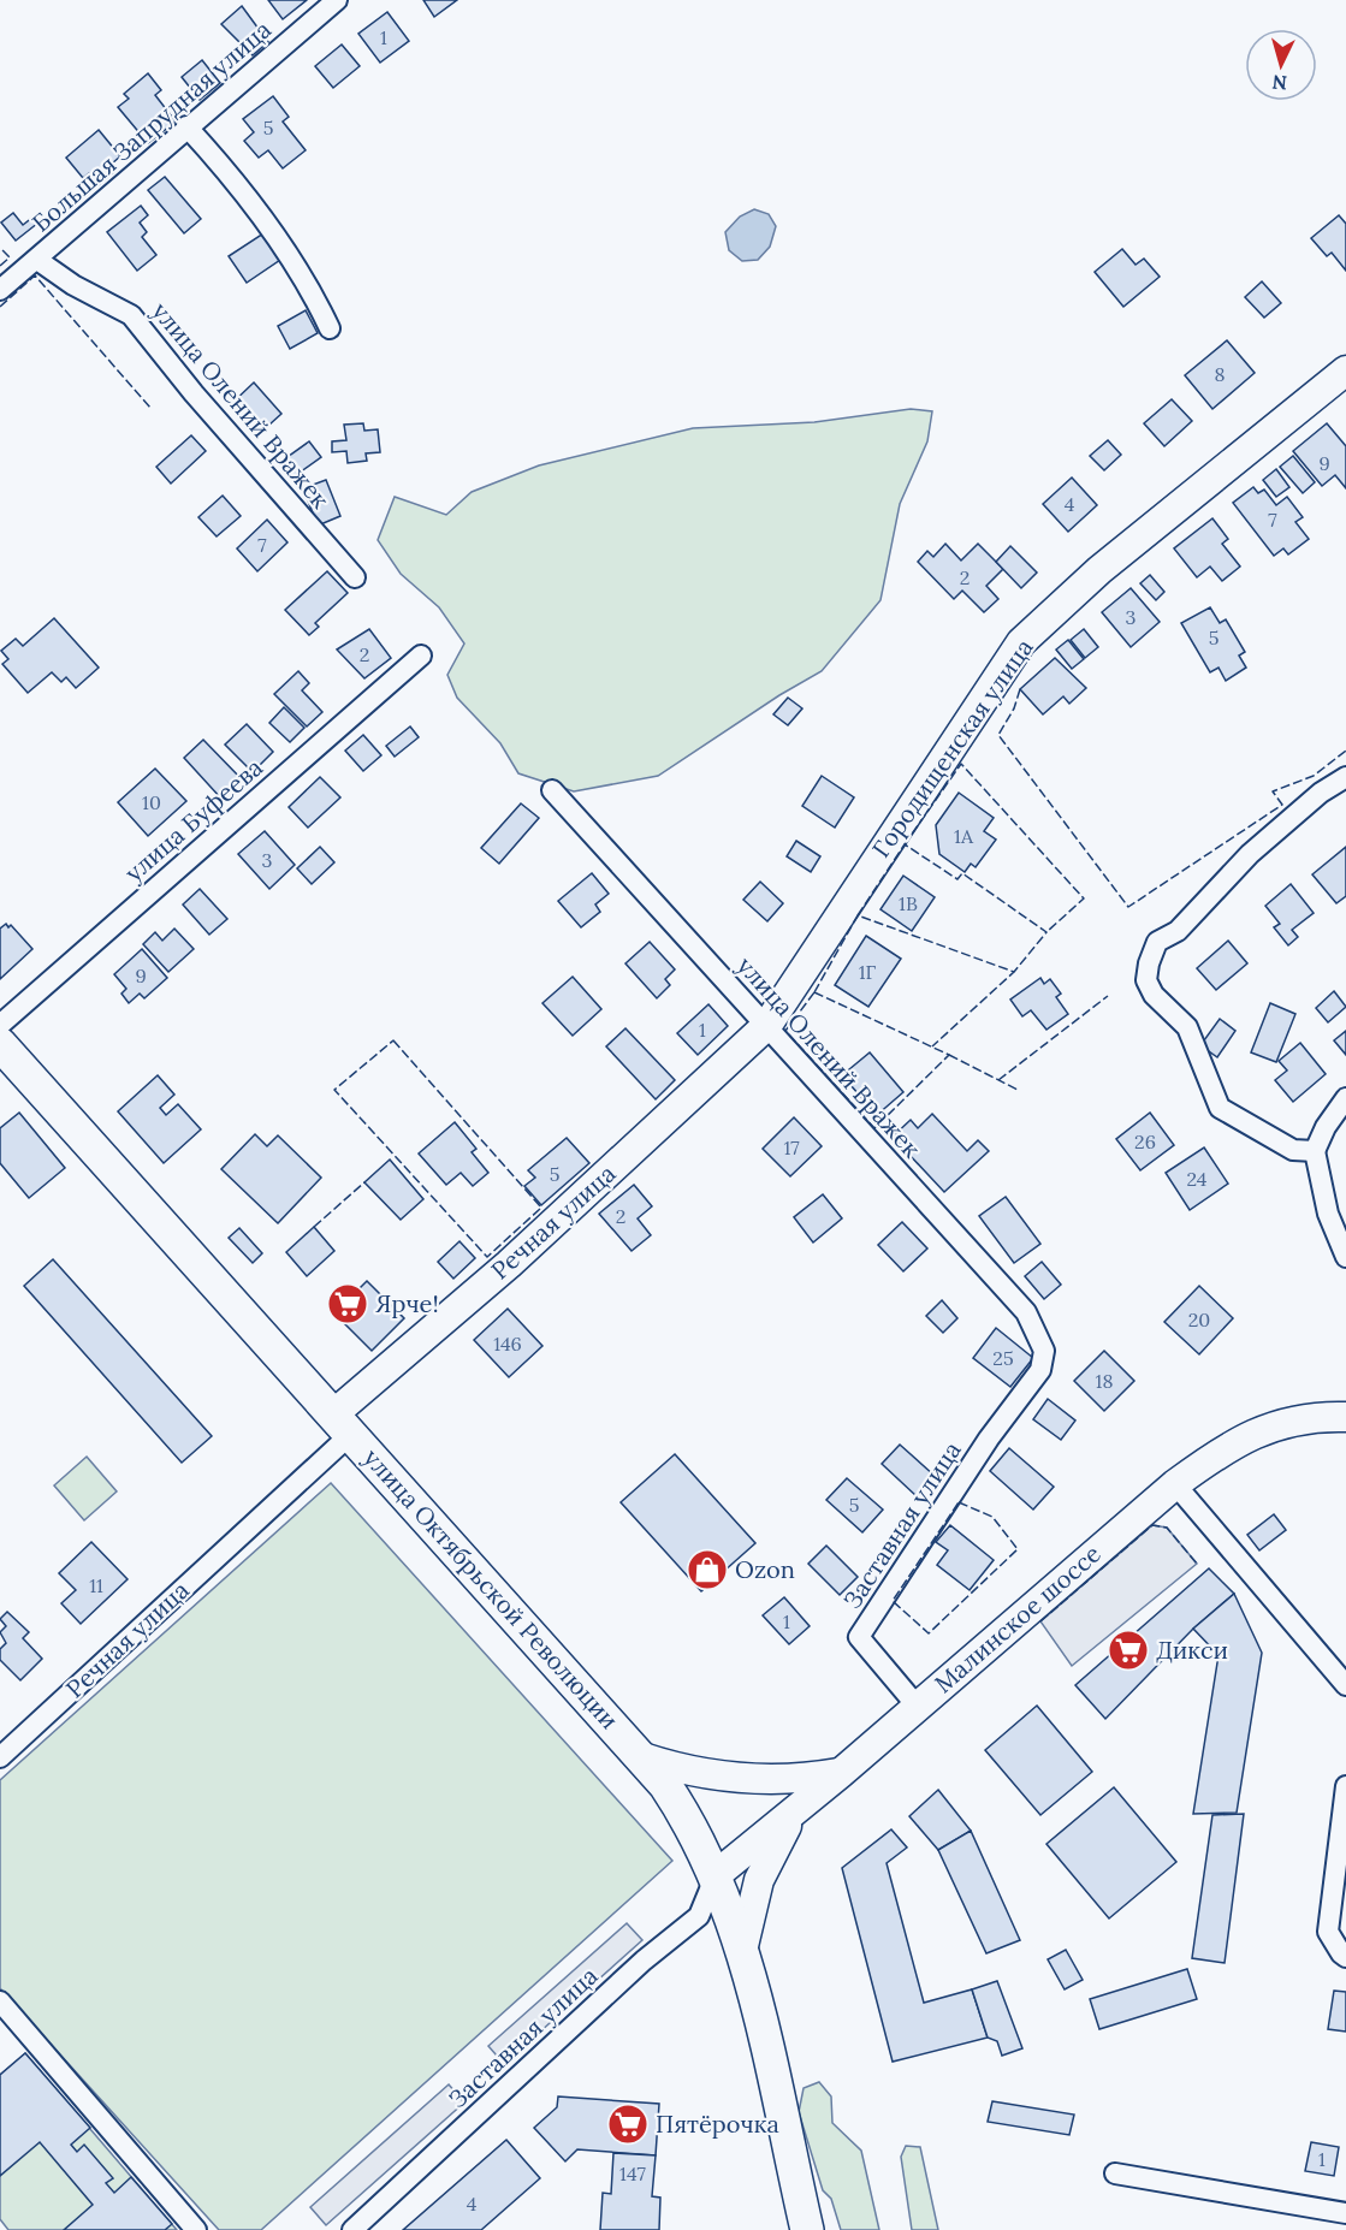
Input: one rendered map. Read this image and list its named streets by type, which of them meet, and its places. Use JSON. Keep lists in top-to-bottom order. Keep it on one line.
{"streets":{"main road":["улица Октябрьской Революции"],"street":["Большая Запрудная улица","улица Олений Вражек","Городищенская улица","улица Буфеева","Речная улица","Заставная улица","Малинское шоссе"]},"crossings":[["Большая Запрудная улица","улица Олений Вражек"],["улица Олений Вражек","Городищенская улица"],["улица Олений Вражек","Речная улица"],["улица Олений Вражек","Заставная улица"],["Городищенская улица","Речная улица"],["Речная улица","улица Октябрьской Революции"],["Заставная улица","улица Октябрьской Революции"],["Заставная улица","Малинское шоссе"],["улица Октябрьской Революции","Малинское шоссе"]],"places":{"supermarket":["Ярче!","Дикси","Пятёрочка"],"shop":["Ozon"]},"house_numbers":["1","5","8","9","4","7","7","2","3","5","2","10","1А","3","1В","1Г","9","1","26","17","5","24","2","20","146","25","18","5","11","1","1","147","4"],"north":"bottom"}
